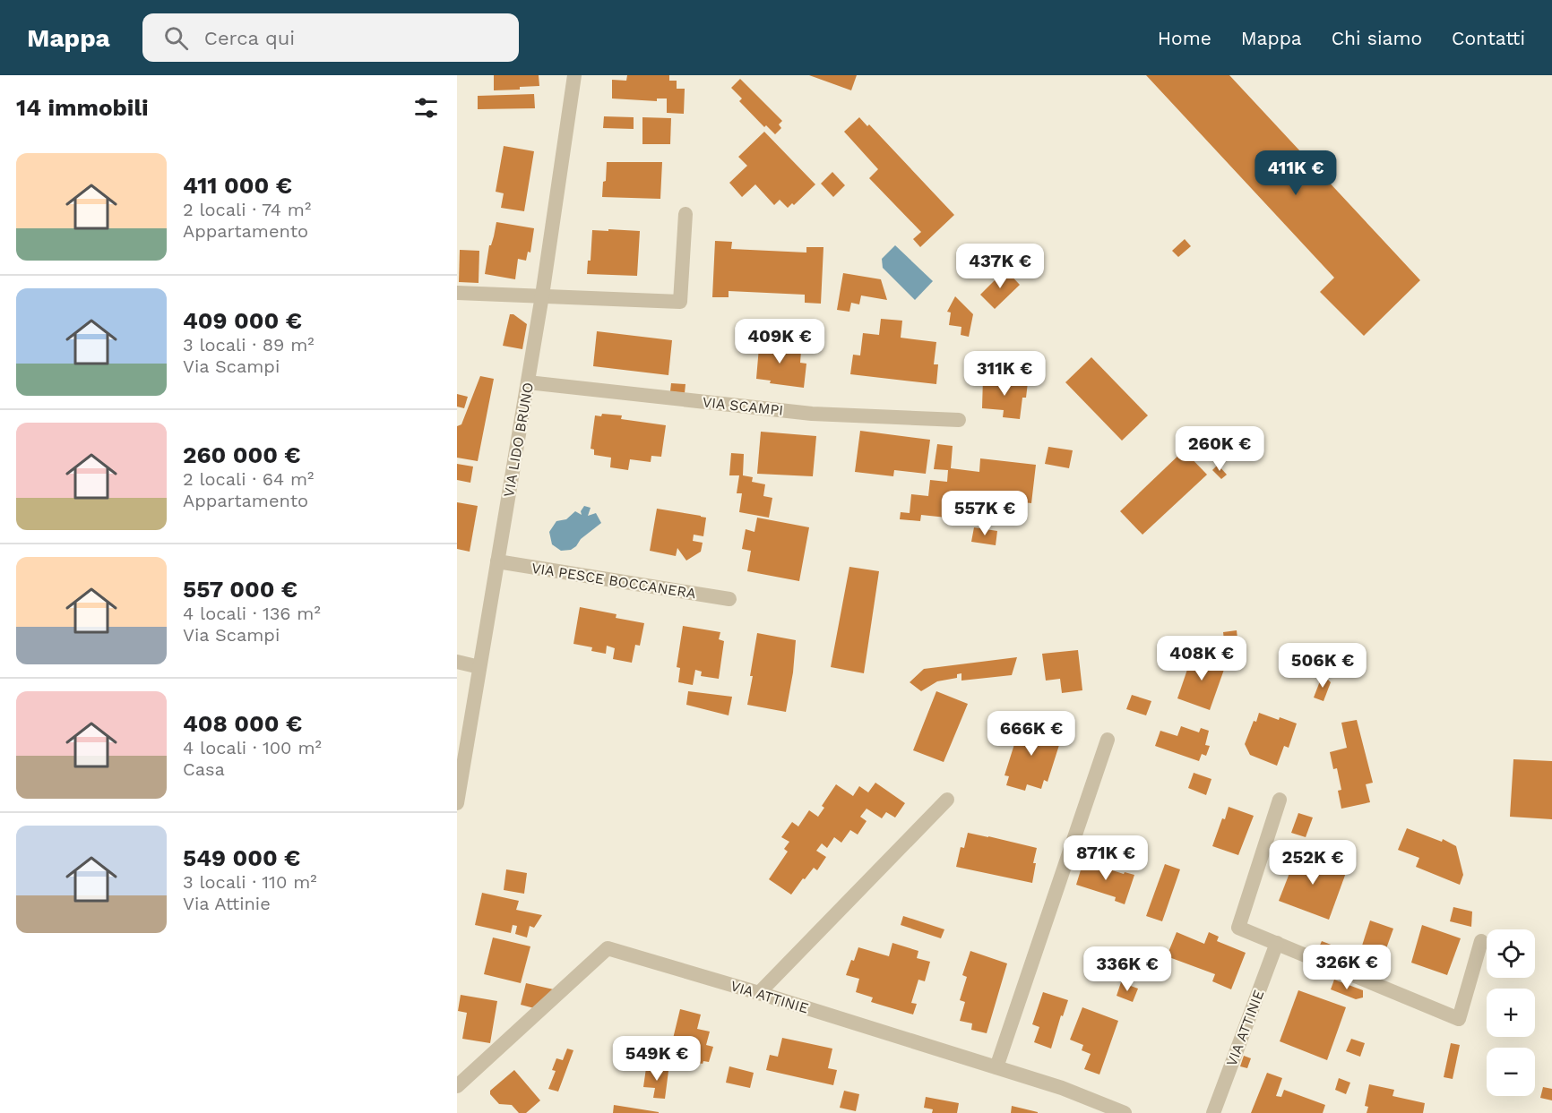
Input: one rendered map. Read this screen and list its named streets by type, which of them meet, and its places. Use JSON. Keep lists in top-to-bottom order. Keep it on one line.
{"streets":{"street":["VIA SCAMPI","VIA LIDO BRUNO","VIA PESCE BOCCANERA","VIA ATTINIE"]},"crossings":[["VIA SCAMPI","VIA LIDO BRUNO"],["VIA LIDO BRUNO","VIA PESCE BOCCANERA"]],"page":{"header":"Mappa","search":"Cerca qui","nav":["Home","Mappa","Chi siamo","Contatti"],"heading":"14 immobili","list":[{"name":"411 000 €","note":"2 locali · 74 m² · Appartamento"},{"name":"409 000 €","note":"3 locali · 89 m² · Via Scampi"},{"name":"260 000 €","note":"2 locali · 64 m² · Appartamento"},{"name":"557 000 €","note":"4 locali · 136 m² · Via Scampi"},{"name":"408 000 €","note":"4 locali · 100 m² · Casa"},{"name":"549 000 €","note":"3 locali · 110 m² · Via Attinie"}],"price":["411K €","437K €","409K €","311K €","260K €","557K €","408K €","506K €","666K €","871K €","252K €","326K €","336K €","549K €"],"map_buttons":["+","−"]}}
